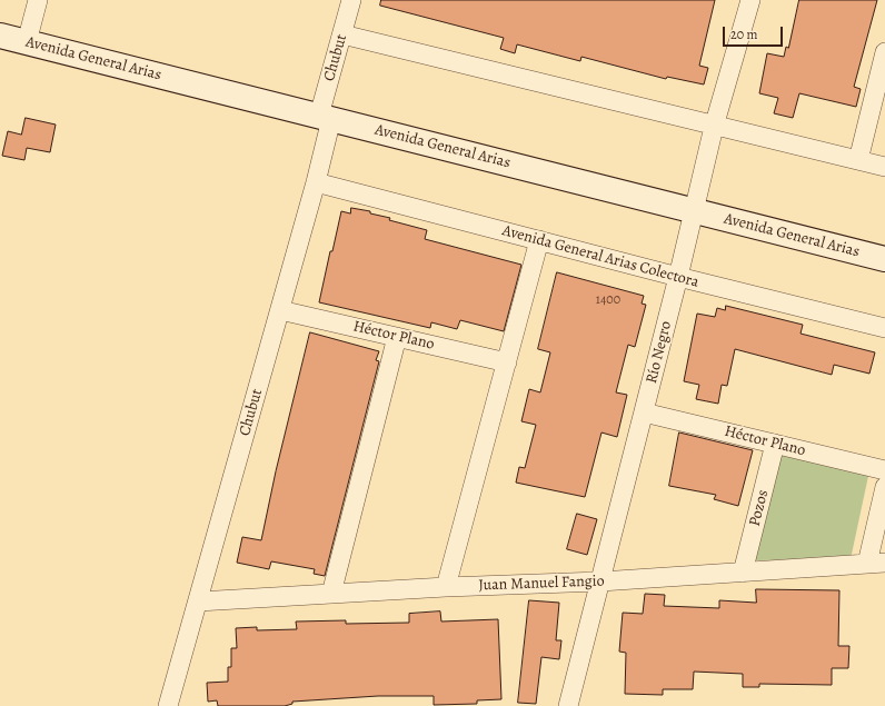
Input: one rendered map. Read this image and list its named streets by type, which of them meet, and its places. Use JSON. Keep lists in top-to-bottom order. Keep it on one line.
{"streets":{"main road":["Avenida General Arias"],"street":["Chubut","Avenida General Arias Colectora","Héctor Plano","Río Negro","Pozos","Juan Manuel Fangio"]},"crossings":[["Chubut","Avenida General Arias"],["Chubut","Avenida General Arias Colectora"],["Chubut","Héctor Plano"],["Chubut","Juan Manuel Fangio"],["Avenida General Arias","Río Negro"],["Avenida General Arias Colectora","Río Negro"],["Héctor Plano","Río Negro"],["Héctor Plano","Pozos"],["Río Negro","Juan Manuel Fangio"],["Pozos","Juan Manuel Fangio"]],"house_numbers":["1400"],"scale_bar":"20 m"}
